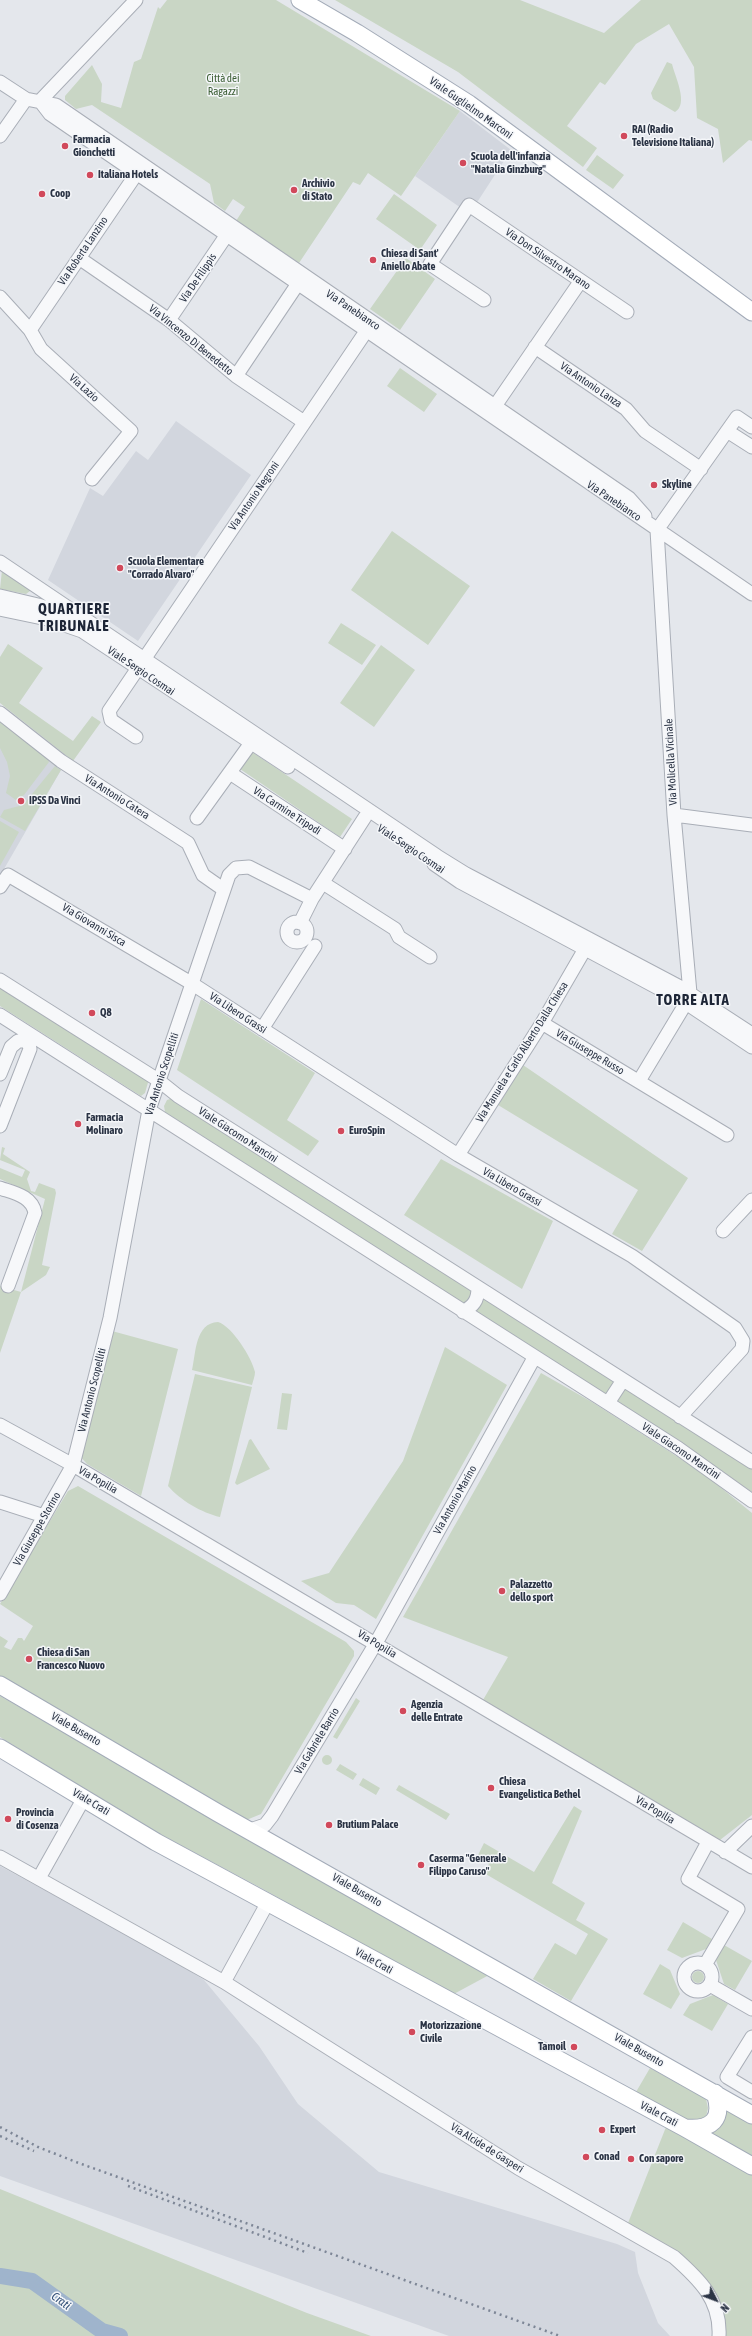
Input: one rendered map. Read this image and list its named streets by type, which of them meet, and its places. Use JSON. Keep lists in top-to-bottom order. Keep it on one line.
{"streets":{"main road":["Viale Guglielmo Marconi","Viale Busento","Viale Crati"],"street":["Via Roberta Lanzino","Via Don Silvestro Marano","Via De Filippis","Via Panebianco","Via Vincenzo Di Benedetto","Via Antonio Lanza","Via Lazio","Via Antonio Negroni","Viale Sergio Cosmai","Via Molicella Vicinale","Via Antonio Catera","Via Carmine Tripodi","Via Giovanni Sisca","Via Libero Grassi","Via Manuela e Carlo Alberto Dalla Chiesa","Via Giuseppe Russo","Via Antonio Scopelliti","Viale Giacomo Mancini","Via Popilia","Via Antonio Marino","Via Giuseppe Storino","Via Gabriele Barrio","Via Alcide de Gasperi"]},"crossings":[["Via Roberta Lanzino","Via Panebianco"],["Via Roberta Lanzino","Via Vincenzo Di Benedetto"],["Via Roberta Lanzino","Via Lazio"],["Via De Filippis","Via Panebianco"],["Via De Filippis","Via Vincenzo Di Benedetto"],["Via Panebianco","Via Antonio Negroni"],["Via Panebianco","Via Molicella Vicinale"],["Via Vincenzo Di Benedetto","Via Antonio Negroni"],["Via Antonio Negroni","Viale Sergio Cosmai"],["Viale Sergio Cosmai","Via Molicella Vicinale"],["Viale Sergio Cosmai","Via Manuela e Carlo Alberto Dalla Chiesa"],["Via Antonio Catera","Via Antonio Scopelliti"],["Via Giovanni Sisca","Via Libero Grassi"],["Via Giovanni Sisca","Via Antonio Scopelliti"],["Via Libero Grassi","Via Manuela e Carlo Alberto Dalla Chiesa"],["Via Libero Grassi","Via Antonio Scopelliti"],["Via Libero Grassi","Viale Giacomo Mancini"],["Via Manuela e Carlo Alberto Dalla Chiesa","Via Giuseppe Russo"],["Via Antonio Scopelliti","Viale Giacomo Mancini"],["Via Antonio Scopelliti","Via Popilia"],["Via Antonio Scopelliti","Via Giuseppe Storino"],["Viale Giacomo Mancini","Via Antonio Marino"],["Via Popilia","Via Antonio Marino"],["Via Popilia","Via Giuseppe Storino"],["Via Popilia","Via Gabriele Barrio"],["Via Antonio Marino","Via Gabriele Barrio"],["Viale Busento","Via Gabriele Barrio"]],"districts":["QUARTIERE TRIBUNALE","TORRE ALTA"],"water":["Crati"],"parks":["Città dei Ragazzi"],"places":["RAI (Radio Televisione Italiana)","Farmacia Gionchetti","Scuola dell'infanzia \"Natalia Ginzburg\"","Italiana Hotels","Archivio di Stato","Coop","Chiesa di Sant' Aniello Abate","Skyline","Scuola Elementare \"Corrado Alvaro\"","IPSS Da Vinci","Q8","Farmacia Molinaro","EuroSpin","Palazzetto dello sport","Chiesa di San Francesco Nuovo","Agenzia delle Entrate","Chiesa Evangelistica Bethel","Provincia di Cosenza","Brutium Palace","Caserma \"Generale Filippo Caruso\"","Motorizzazione Civile","Tamoil","Expert","Conad","Con sapore"],"north":"bottom right"}
